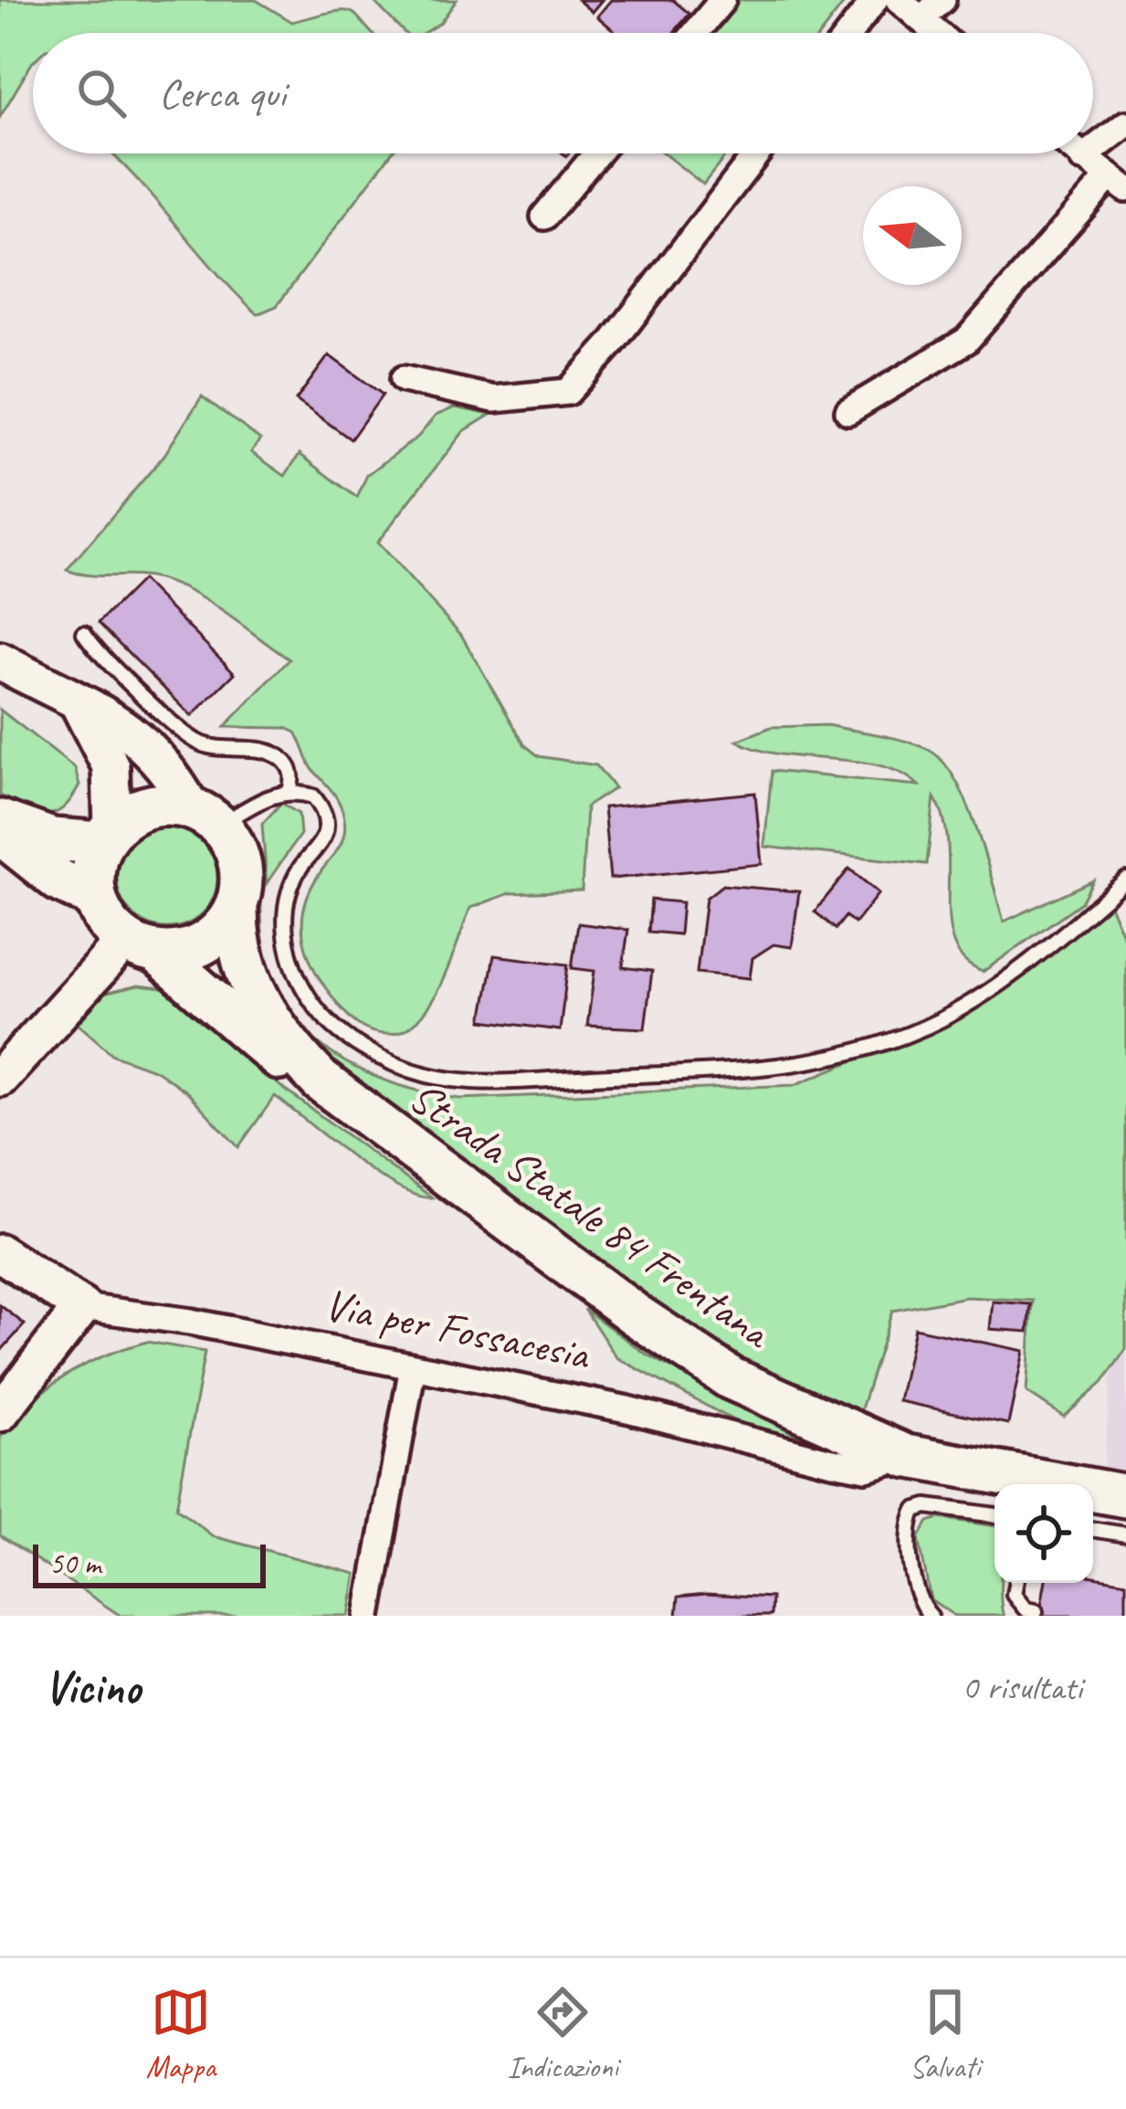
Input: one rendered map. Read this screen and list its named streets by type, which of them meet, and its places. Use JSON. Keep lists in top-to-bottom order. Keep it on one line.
{"streets":{"main road":["Strada Statale 84 Frentana"],"street":["Via per Fossacesia"]},"crossings":[["Strada Statale 84 Frentana","Via per Fossacesia"]],"scale_bar":"50 m","north":"left","page":{"search":"Cerca qui","scale":"50 m","heading":["Vicino","0 risultati"],"nav":["Mappa","Indicazioni","Salvati"]}}
